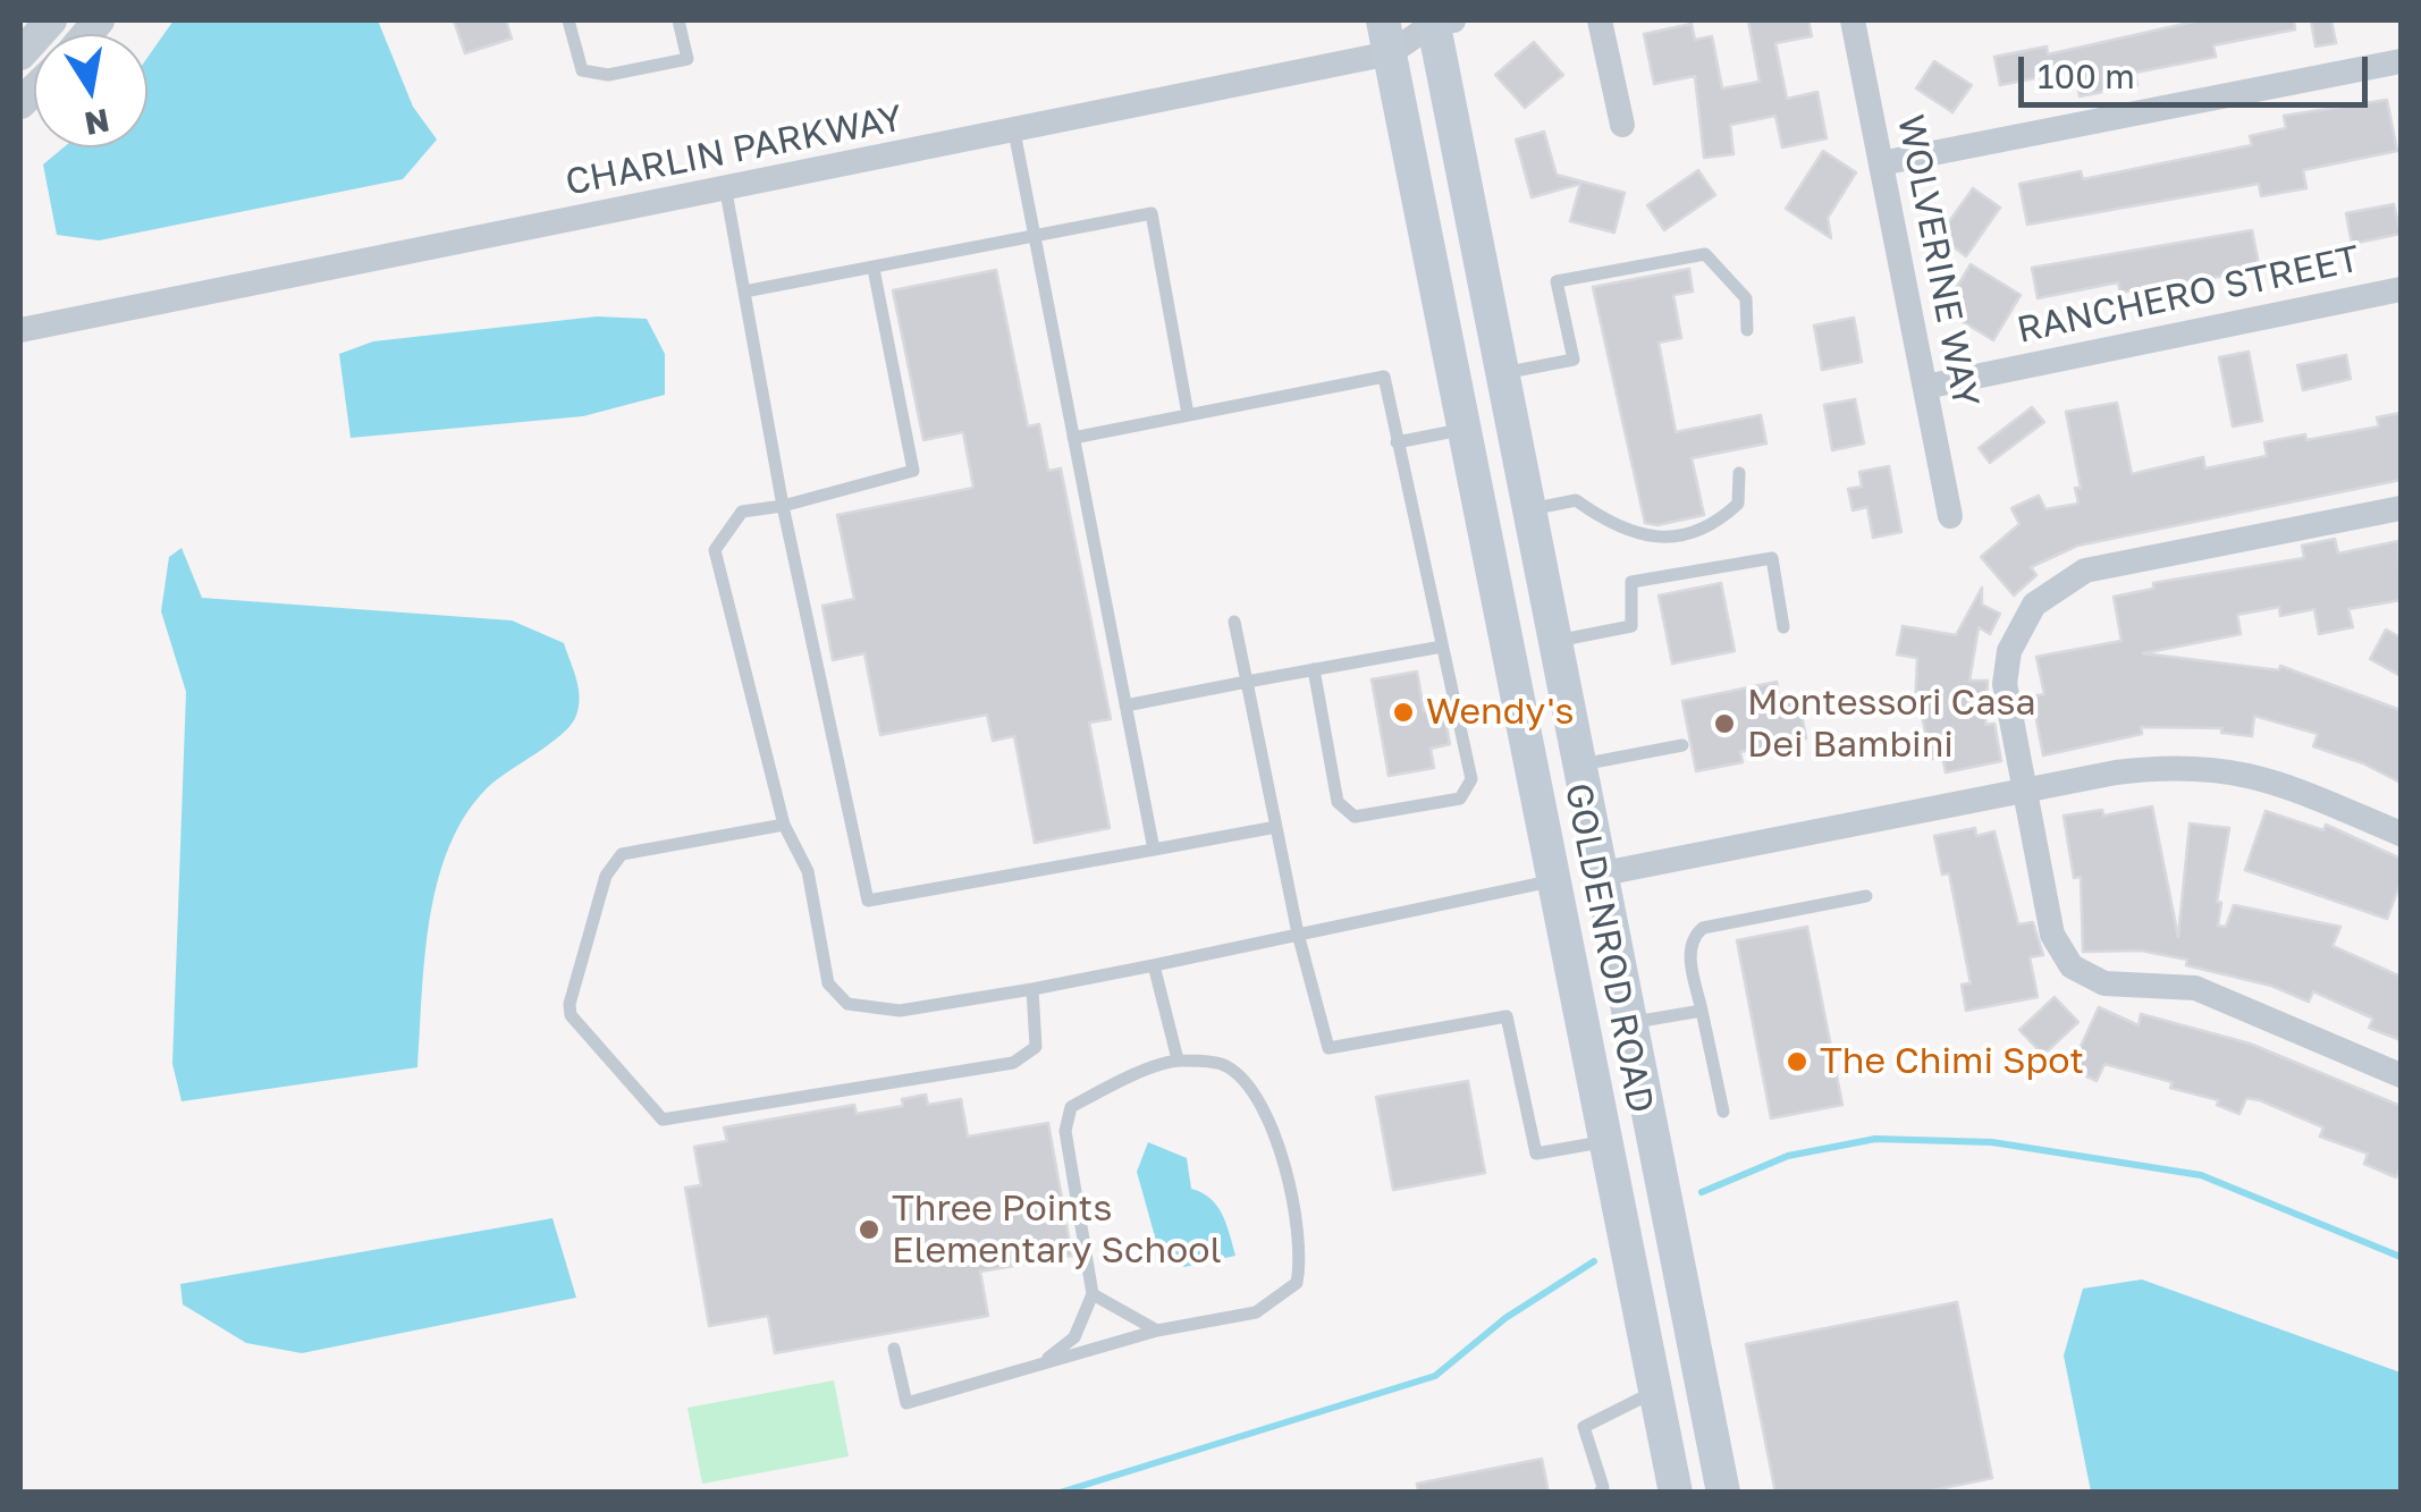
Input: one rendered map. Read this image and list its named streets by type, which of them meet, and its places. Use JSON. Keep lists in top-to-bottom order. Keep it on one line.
{"streets":{"main road":["GOLDENROD ROAD"],"street":["CHARLIN PARKWAY","WOLVERINE WAY","RANCHERO STREET"]},"crossings":[["CHARLIN PARKWAY","GOLDENROD ROAD"],["WOLVERINE WAY","RANCHERO STREET"]],"places":["Wendy's","Montessori Casa Dei Bambini","The Chimi Spot","Three Points Elementary School"],"scale_bar":"100 m","north":"bottom"}
